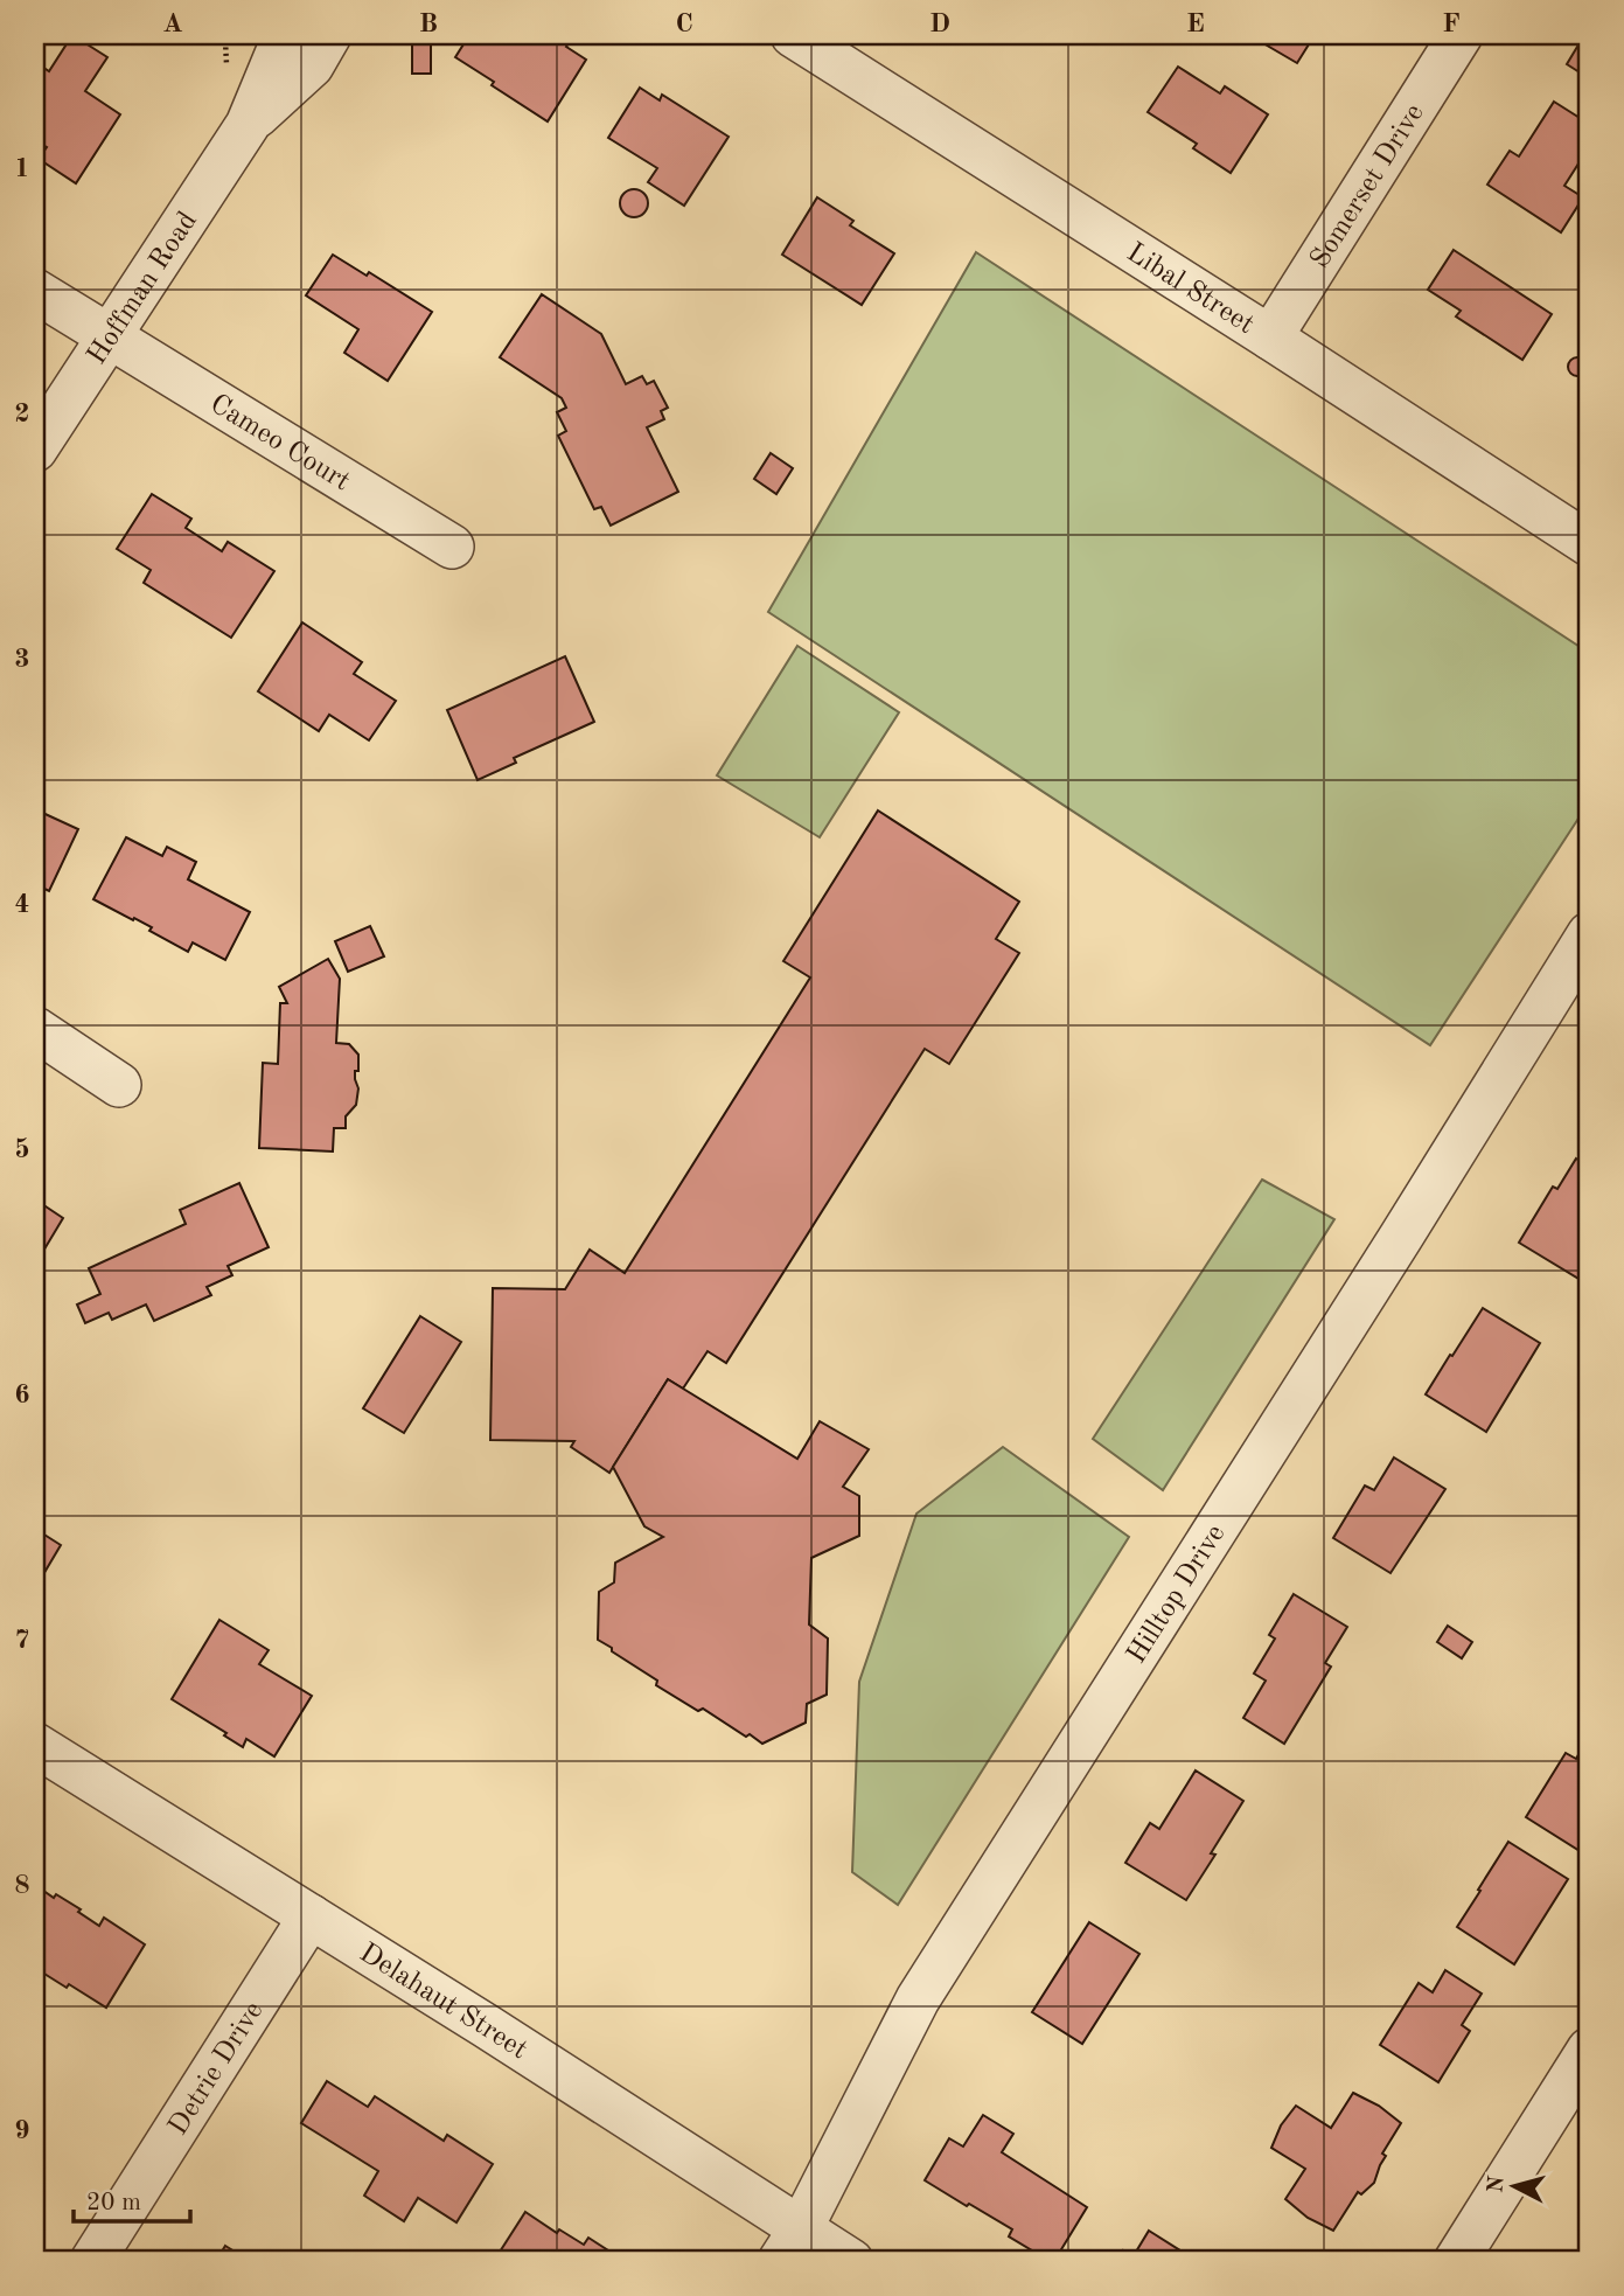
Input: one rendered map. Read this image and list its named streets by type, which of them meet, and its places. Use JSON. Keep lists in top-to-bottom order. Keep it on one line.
{"streets":{"street":["Somerset Drive","Hoffman Road","Libal Street","Cameo Court","Hilltop Drive","Delahaut Street","Detrie Drive"]},"crossings":[["Somerset Drive","Libal Street"],["Hoffman Road","Cameo Court"],["Hilltop Drive","Delahaut Street"],["Delahaut Street","Detrie Drive"]],"scale_bar":"20 m","north":"left","grid":{"columns":["A","B","C","D","E","F"],"rows":["1","2","3","4","5","6","7","8","9"]}}
